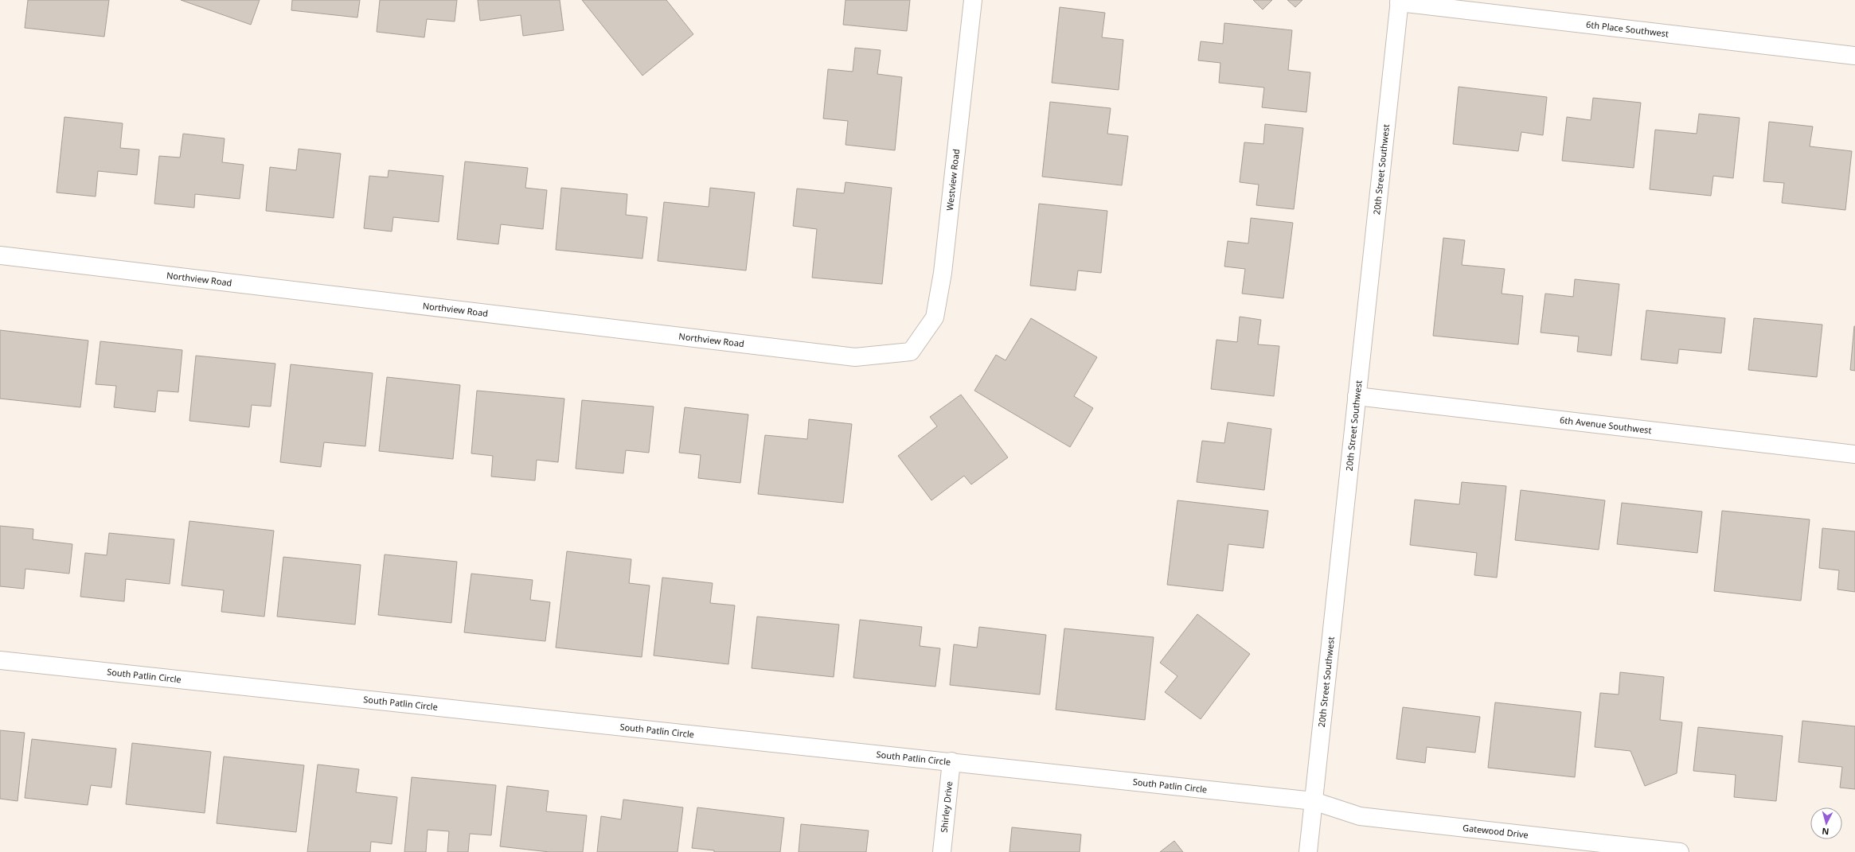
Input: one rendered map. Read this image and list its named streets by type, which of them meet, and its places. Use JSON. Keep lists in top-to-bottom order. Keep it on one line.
{"streets":{"street":["6th Place Southwest","20th Street Southwest","Westview Road","Northview Road","6th Avenue Southwest","South Patlin Circle","Shirley Drive","Gatewood Drive"]},"crossings":[["6th Place Southwest","20th Street Southwest"],["20th Street Southwest","6th Avenue Southwest"],["20th Street Southwest","South Patlin Circle"],["20th Street Southwest","Gatewood Drive"],["Westview Road","Northview Road"],["South Patlin Circle","Shirley Drive"],["South Patlin Circle","Gatewood Drive"]],"north":"bottom"}
